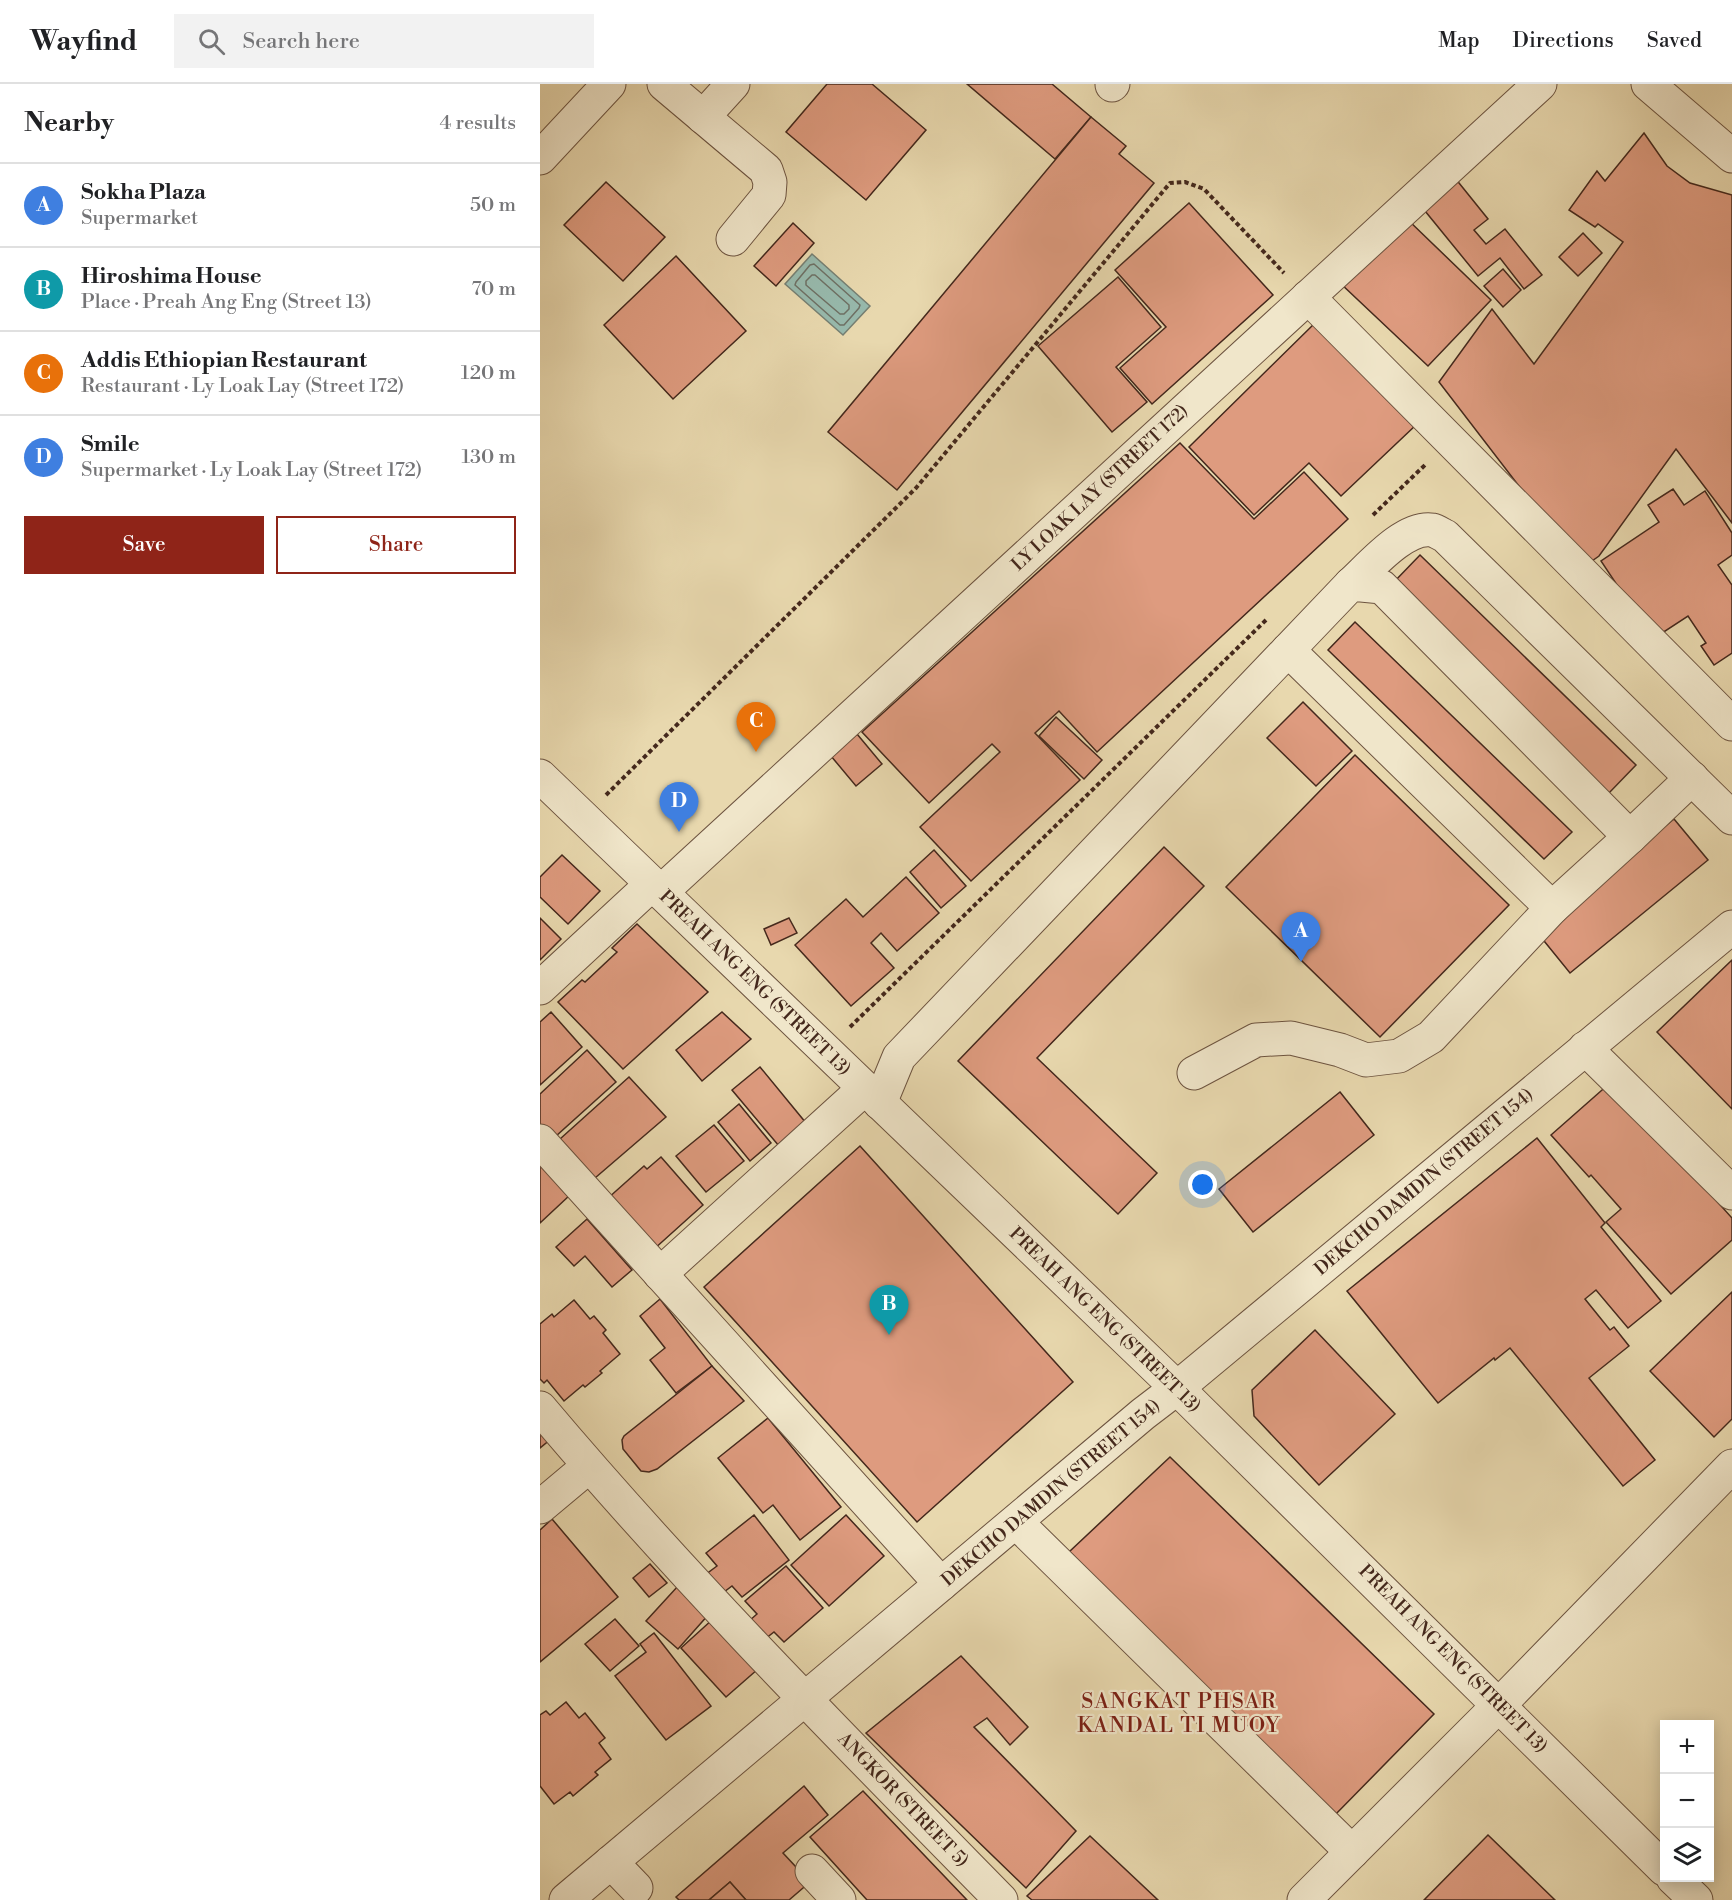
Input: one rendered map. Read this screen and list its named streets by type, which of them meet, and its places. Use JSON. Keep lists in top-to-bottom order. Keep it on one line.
{"streets":{"street":["LY LOAK LAY (STREET 172)","PREAH ANG ENG (STREET 13)","DEKCHO DAMDIN (STREET 154)","ANGKOR (STREET 5)"]},"crossings":[["LY LOAK LAY (STREET 172)","PREAH ANG ENG (STREET 13)"],["PREAH ANG ENG (STREET 13)","DEKCHO DAMDIN (STREET 154)"],["DEKCHO DAMDIN (STREET 154)","ANGKOR (STREET 5)"]],"districts":["SANGKAT PHSAR KANDAL TI MUOY"],"page":{"header":"Wayfind","search":"Search here","nav":["Map","Directions","Saved"],"heading":["Nearby","4 results"],"list":[{"mark":"A","name":"Sokha Plaza","note":"Supermarket","value":"50 m"},{"mark":"B","name":"Hiroshima House","note":"Place · Preah Ang Eng (Street 13)","value":"70 m"},{"mark":"C","name":"Addis Ethiopian Restaurant","note":"Restaurant · Ly Loak Lay (Street 172)","value":"120 m"},{"mark":"D","name":"Smile","note":"Supermarket · Ly Loak Lay (Street 172)","value":"130 m"}],"buttons":["Save","Share"],"pins":["C","D","A","B"],"map_buttons":["+","−"]}}
